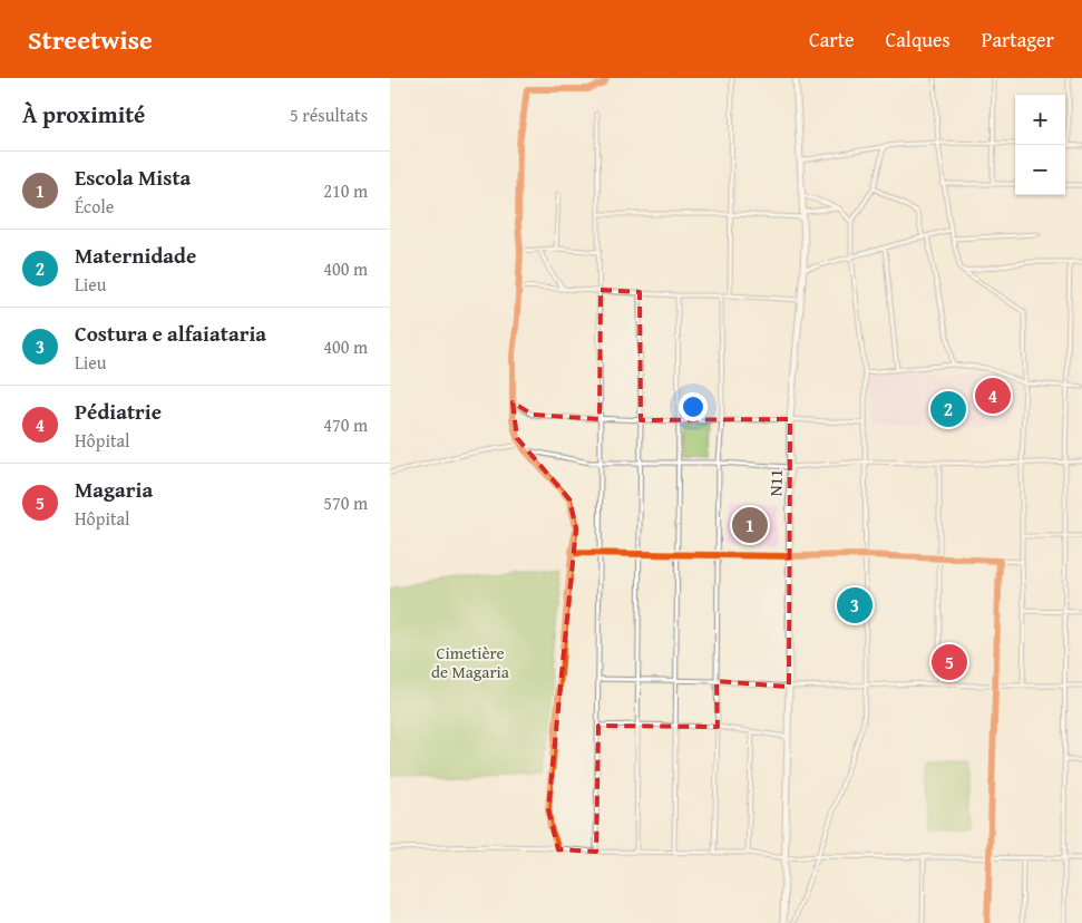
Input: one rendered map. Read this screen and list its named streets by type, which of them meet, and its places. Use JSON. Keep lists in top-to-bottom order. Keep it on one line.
{"streets":{"main road":["N11"]},"parks":["Cimetière de Magaria"],"page":{"header":"Streetwise","nav":["Carte","Calques","Partager"],"heading":["À proximité","5 résultats"],"map_buttons":["+","−"],"list":[{"mark":"1","name":"Escola Mista","note":"École","value":"210 m"},{"mark":"2","name":"Maternidade","note":"Lieu","value":"400 m"},{"mark":"3","name":"Costura e alfaiataria","note":"Lieu","value":"400 m"},{"mark":"4","name":"Pédiatrie","note":"Hôpital","value":"470 m"},{"mark":"5","name":"Magaria","note":"Hôpital","value":"570 m"}],"pins":["4","2","1","3","5"]}}
